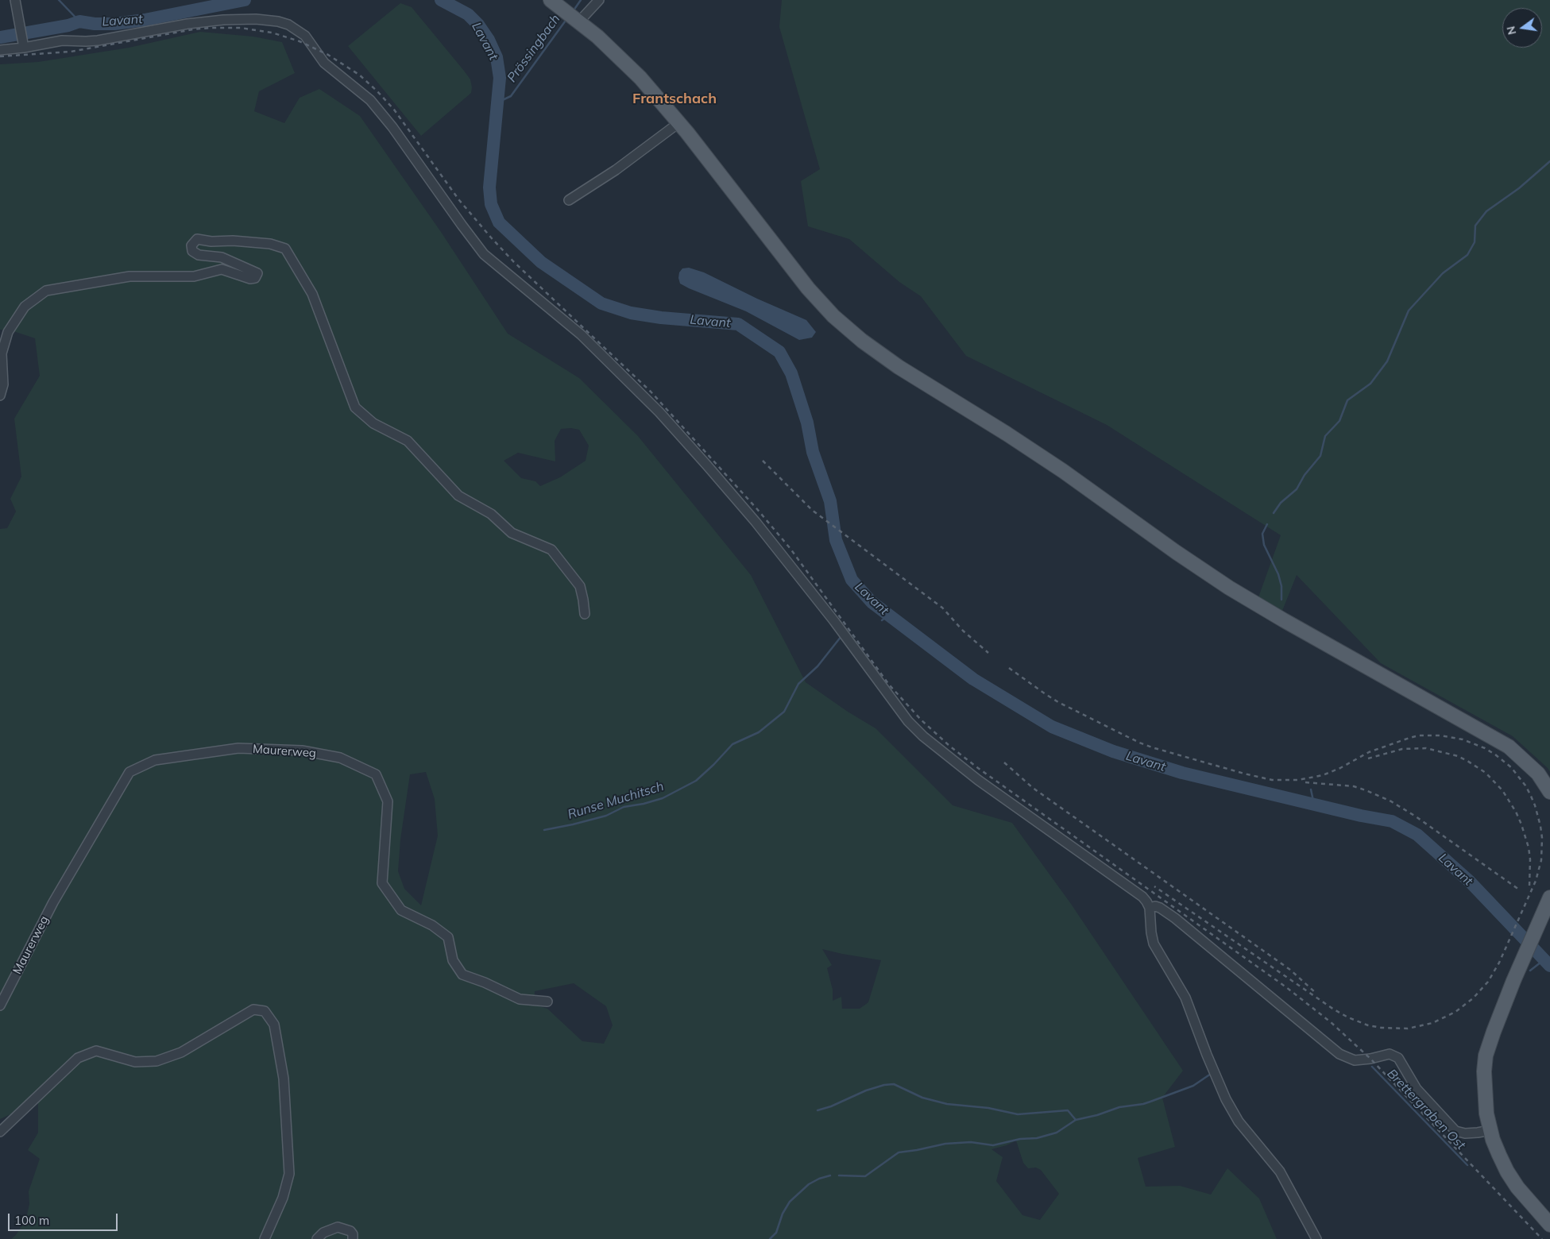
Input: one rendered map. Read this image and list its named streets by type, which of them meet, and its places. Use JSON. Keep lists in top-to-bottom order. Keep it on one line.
{"streets":{"street":["Maurerweg"]},"districts":["Frantschach"],"water":["Lavant","Prössingbach","Runse Muchitsch","Brettergraben Ost"],"scale_bar":"100 m","north":"left"}
